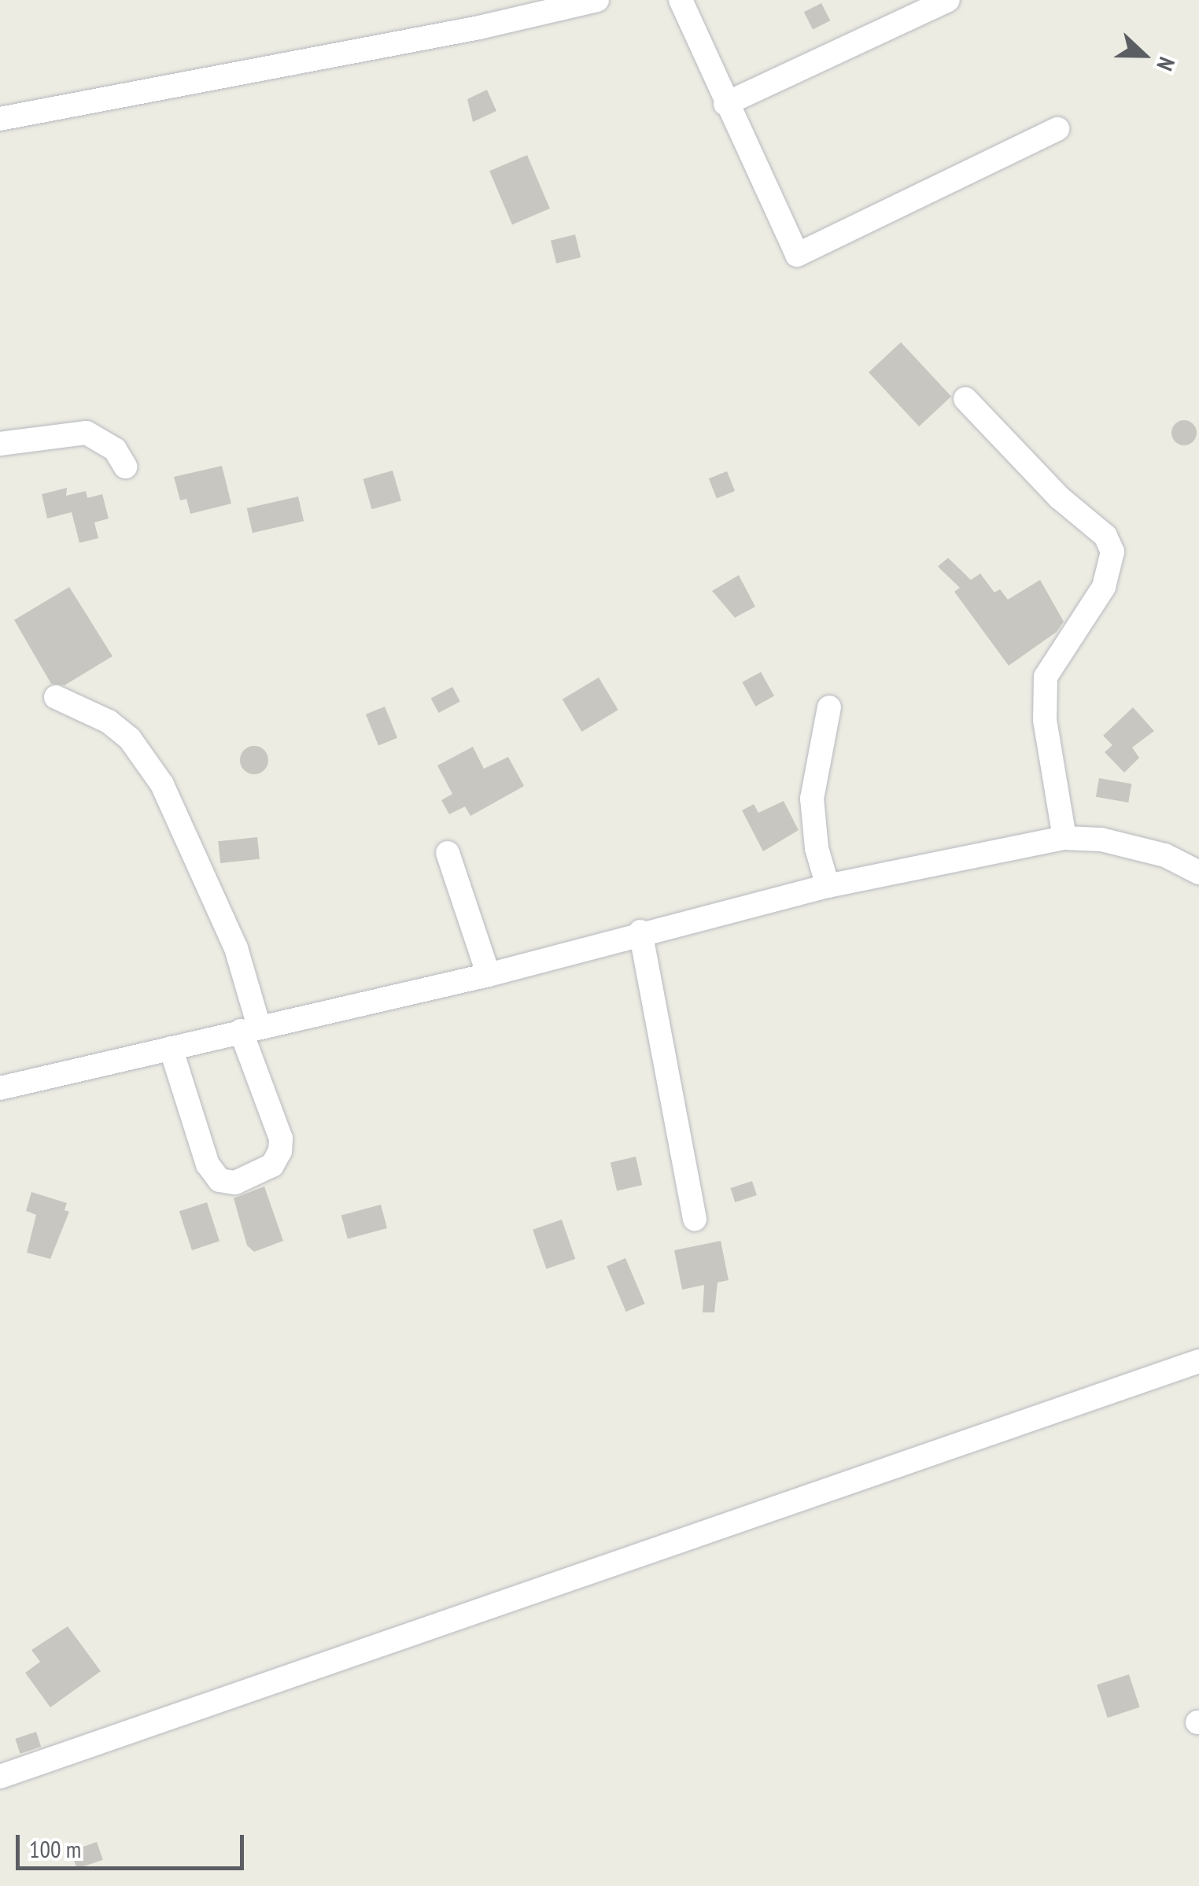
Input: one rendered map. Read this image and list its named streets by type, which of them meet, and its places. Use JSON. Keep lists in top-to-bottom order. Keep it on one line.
{"scale_bar":"100 m","north":"right"}
